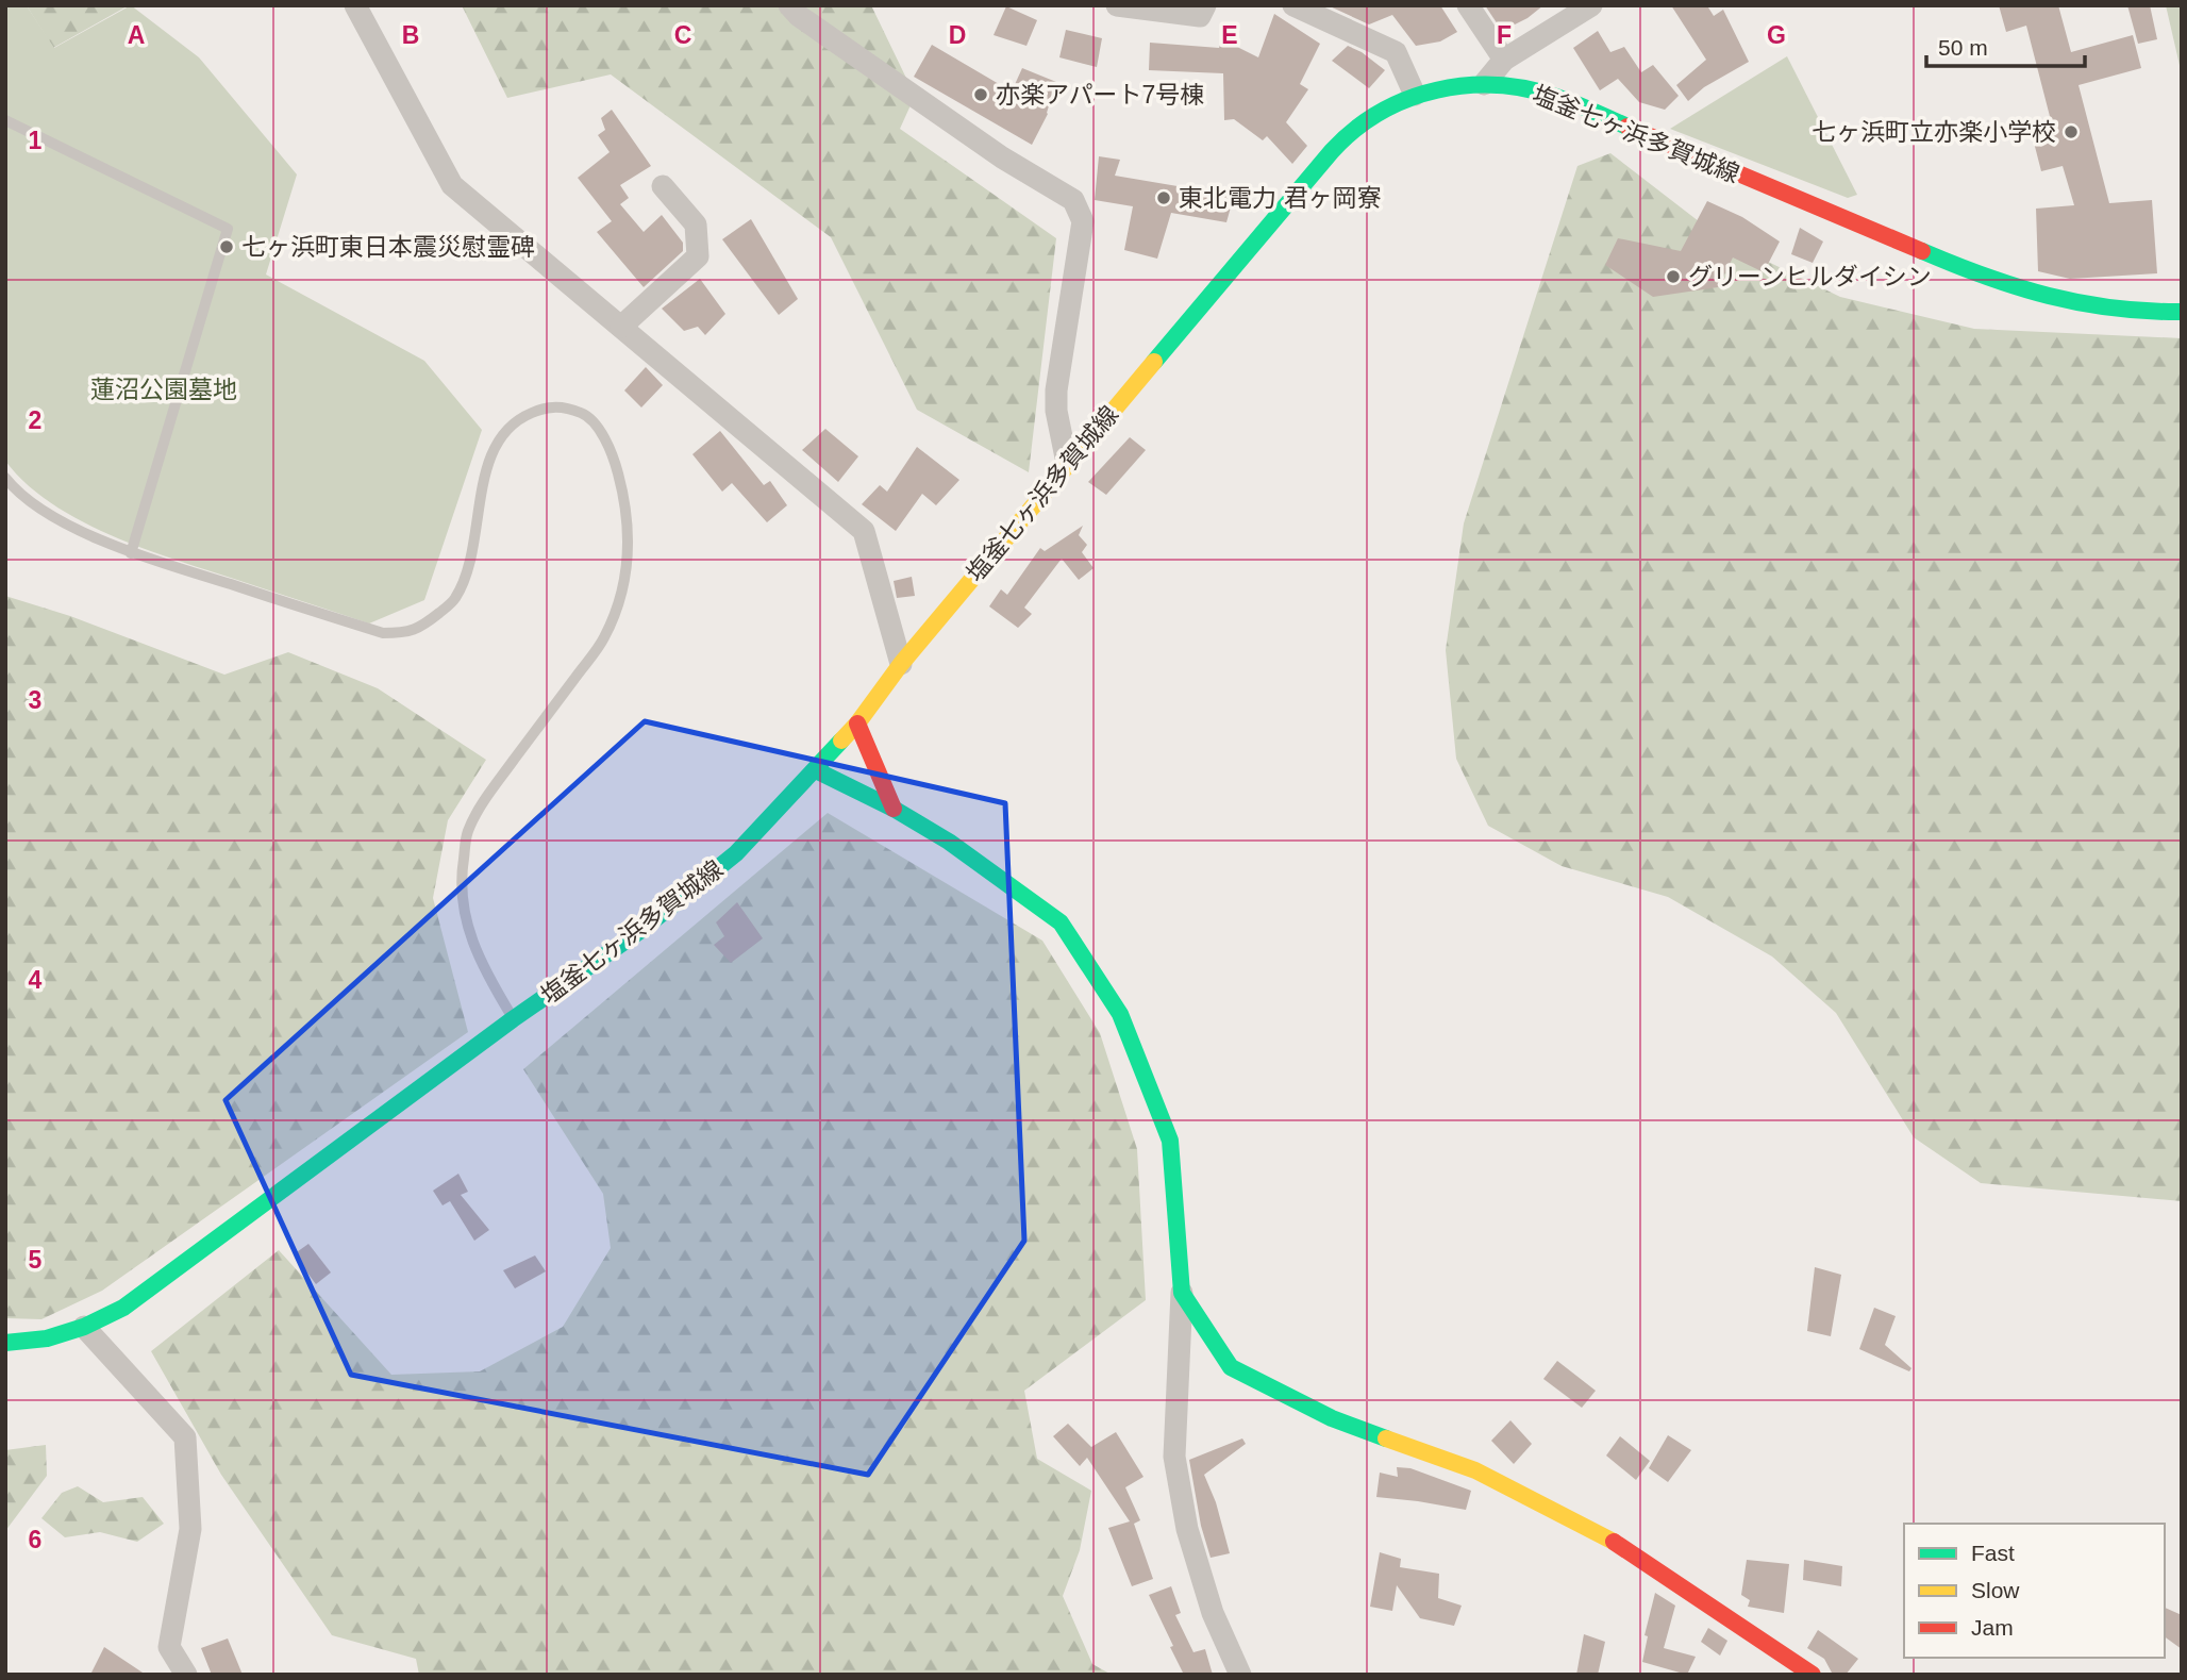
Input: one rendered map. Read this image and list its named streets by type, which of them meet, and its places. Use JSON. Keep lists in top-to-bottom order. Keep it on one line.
{"streets":{"main road":["塩釜七ヶ浜多賀城線"]},"parks":["蓮沼公園墓地"],"places":["亦楽アパート7号棟","七ヶ浜町立亦楽小学校","東北電力 君ヶ岡寮","七ヶ浜町東日本震災慰霊碑","グリーンヒルダイシン"],"legend":["Fast","Slow","Jam"],"scale_bar":"50 m","grid":{"columns":["A","B","C","D","E","F","G"],"rows":["1","2","3","4","5","6"]}}
